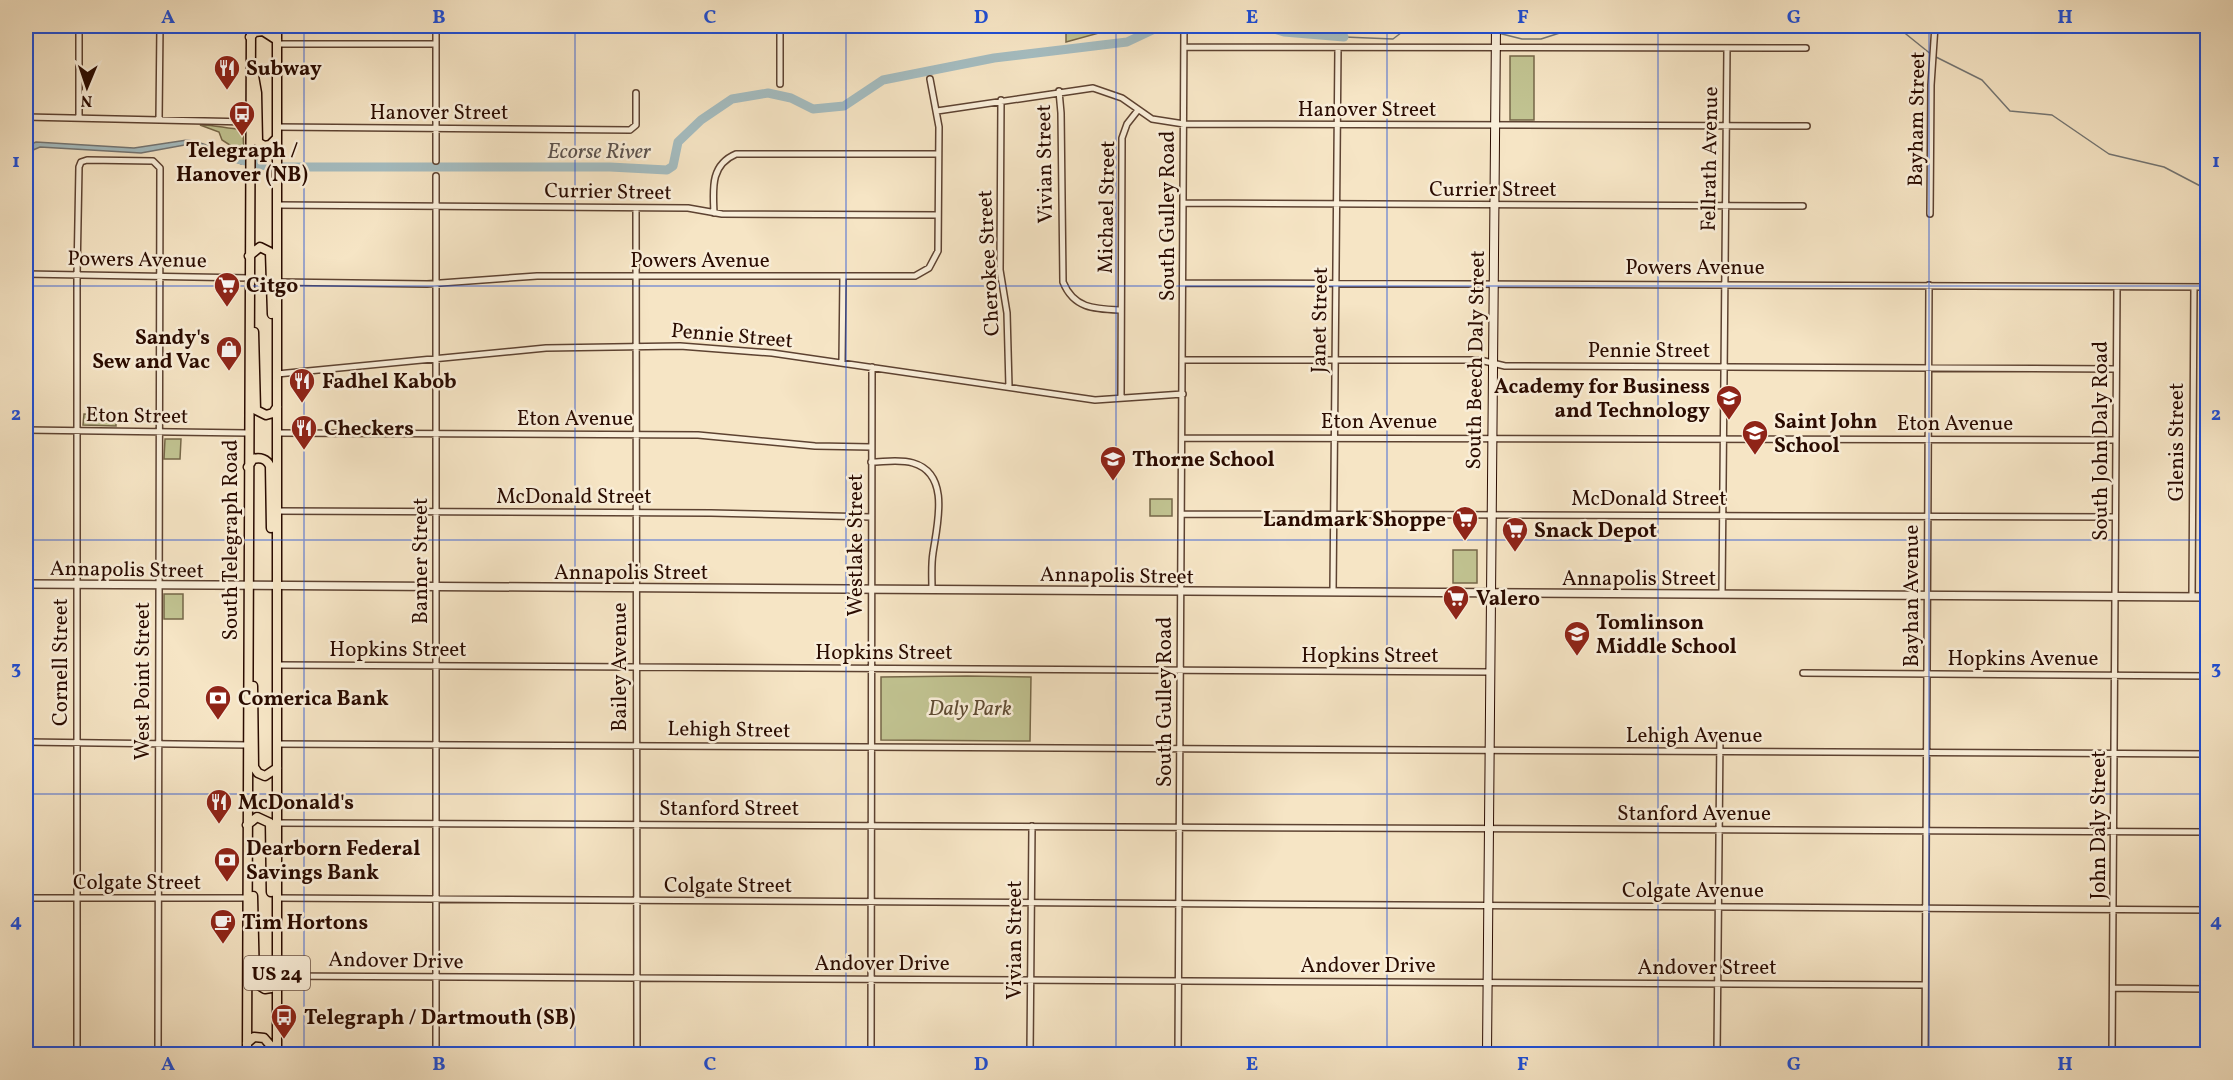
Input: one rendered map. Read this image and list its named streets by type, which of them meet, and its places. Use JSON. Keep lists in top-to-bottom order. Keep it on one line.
{"streets":{"main road":["South Beech Daly Street","South Telegraph Road","US 24"],"street":["Hanover Street","Bayham Street","Fellrath Avenue","Vivian Street","Currier Street","Michael Street","South Gulley Road","Powers Avenue","Cherokee Street","Janet Street","Pennie Street","Eton Street","Eton Avenue","South John Daly Road","Glenis Street","McDonald Street","Westlake Street","Banner Street","Annapolis Street","Bayhan Avenue","Hopkins Street","Hopkins Avenue","Cornell Street","Bailey Avenue","West Point Street","Lehigh Street","Lehigh Avenue","Stanford Street","Stanford Avenue","John Daly Street","Colgate Street","Colgate Avenue","Andover Drive","Andover Street"]},"crossings":[["Hanover Street","Fellrath Avenue"],["Hanover Street","Vivian Street"],["Hanover Street","Michael Street"],["Hanover Street","South Gulley Road"],["Hanover Street","Powers Avenue"],["Hanover Street","Cherokee Street"],["Hanover Street","Janet Street"],["Hanover Street","South Beech Daly Street"],["Hanover Street","US 24"],["Fellrath Avenue","Currier Street"],["Fellrath Avenue","Powers Avenue"],["Fellrath Avenue","Pennie Street"],["Fellrath Avenue","Eton Avenue"],["Fellrath Avenue","McDonald Street"],["Fellrath Avenue","Annapolis Street"],["Vivian Street","Michael Street"],["Vivian Street","Stanford Street"],["Vivian Street","Colgate Street"],["Vivian Street","Andover Drive"],["Currier Street","South Gulley Road"],["Currier Street","Powers Avenue"],["Currier Street","Janet Street"],["Currier Street","South Beech Daly Street"],["Currier Street","Banner Street"],["Currier Street","Bailey Avenue"],["Currier Street","US 24"],["Michael Street","Pennie Street"],["South Gulley Road","Powers Avenue"],["South Gulley Road","Pennie Street"],["South Gulley Road","Eton Avenue"],["South Gulley Road","McDonald Street"],["South Gulley Road","Annapolis Street"],["South Gulley Road","Hopkins Street"],["South Gulley Road","Lehigh Street"],["South Gulley Road","Lehigh Avenue"],["South Gulley Road","Stanford Street"],["South Gulley Road","Stanford Avenue"],["South Gulley Road","Colgate Street"],["South Gulley Road","Colgate Avenue"],["South Gulley Road","Andover Drive"],["Powers Avenue","Janet Street"],["Powers Avenue","South Beech Daly Street"],["Powers Avenue","South John Daly Road"],["Powers Avenue","Glenis Street"],["Powers Avenue","South Telegraph Road"],["Powers Avenue","Banner Street"],["Powers Avenue","Bayhan Avenue"],["Powers Avenue","Cornell Street"],["Powers Avenue","Bailey Avenue"],["Powers Avenue","West Point Street"],["Powers Avenue","US 24"],["Cherokee Street","Pennie Street"],["Janet Street","Pennie Street"],["Janet Street","Eton Avenue"],["Janet Street","McDonald Street"],["Janet Street","Annapolis Street"],["Pennie Street","South Beech Daly Street"],["Pennie Street","South John Daly Road"],["Pennie Street","Westlake Street"],["Pennie Street","Banner Street"],["Pennie Street","Bayhan Avenue"],["Pennie Street","Bailey Avenue"],["Pennie Street","US 24"],["South Beech Daly Street","Eton Avenue"],["South Beech Daly Street","McDonald Street"],["South Beech Daly Street","Annapolis Street"],["South Beech Daly Street","Hopkins Street"],["South Beech Daly Street","Lehigh Avenue"],["South Beech Daly Street","Stanford Avenue"],["South Beech Daly Street","Colgate Avenue"],["South Beech Daly Street","Andover Drive"],["South Beech Daly Street","Andover Street"],["Eton Street","South Telegraph Road"],["Eton Street","Cornell Street"],["Eton Street","West Point Street"],["Eton Avenue","South John Daly Road"],["Eton Avenue","Westlake Street"],["Eton Avenue","Banner Street"],["Eton Avenue","Bayhan Avenue"],["Eton Avenue","Bailey Avenue"],["Eton Avenue","US 24"],["South John Daly Road","McDonald Street"],["South John Daly Road","Annapolis Street"],["South John Daly Road","John Daly Street"],["Glenis Street","Annapolis Street"],["McDonald Street","Westlake Street"],["McDonald Street","Banner Street"],["McDonald Street","Bayhan Avenue"],["McDonald Street","Bailey Avenue"],["McDonald Street","US 24"],["South Telegraph Road","Annapolis Street"],["South Telegraph Road","Colgate Street"],["Westlake Street","Annapolis Street"],["Westlake Street","Hopkins Street"],["Westlake Street","Lehigh Street"],["Westlake Street","Stanford Street"],["Westlake Street","Colgate Street"],["Westlake Street","Andover Drive"],["Banner Street","Annapolis Street"],["Banner Street","Hopkins Street"],["Banner Street","Lehigh Street"],["Banner Street","Stanford Street"],["Banner Street","Colgate Street"],["Banner Street","Andover Drive"],["Annapolis Street","Bayhan Avenue"],["Annapolis Street","Cornell Street"],["Annapolis Street","Bailey Avenue"],["Annapolis Street","West Point Street"],["Annapolis Street","John Daly Street"],["Annapolis Street","US 24"],["Bayhan Avenue","Hopkins Avenue"],["Bayhan Avenue","Lehigh Avenue"],["Bayhan Avenue","Stanford Avenue"],["Bayhan Avenue","Colgate Avenue"],["Bayhan Avenue","Andover Street"],["Hopkins Street","Bailey Avenue"],["Hopkins Street","US 24"],["Hopkins Avenue","John Daly Street"],["Cornell Street","West Point Street"],["Cornell Street","Colgate Street"],["Bailey Avenue","Lehigh Street"],["Bailey Avenue","Stanford Street"],["Bailey Avenue","Colgate Street"],["Bailey Avenue","Andover Drive"],["West Point Street","Colgate Street"],["Lehigh Street","Lehigh Avenue"],["Lehigh Street","US 24"],["Lehigh Avenue","John Daly Street"],["Stanford Street","Stanford Avenue"],["Stanford Street","US 24"],["Stanford Avenue","John Daly Street"],["John Daly Street","Colgate Avenue"],["Colgate Street","Colgate Avenue"],["Colgate Street","US 24"],["Andover Drive","Andover Street"],["Andover Drive","US 24"]],"water":["Ecorse River"],"parks":["Daly Park"],"places":{"restaurant":["Subway","Fadhel Kabob","Checkers","McDonald's"],"bus stop":["Telegraph / Hanover (NB)","Telegraph / Dartmouth (SB)"],"supermarket":["Citgo","Landmark Shoppe","Snack Depot","Valero"],"shop":["Sandy's Sew and Vac"],"school or university":["Academy for Business and Technology","Saint John School","Thorne School","Tomlinson Middle School"],"bank":["Comerica Bank","Dearborn Federal Savings Bank"],"cafe":["Tim Hortons"]},"north":"bottom","grid":{"columns":["A","B","C","D","E","F","G","H"],"rows":["1","2","3","4"]}}
